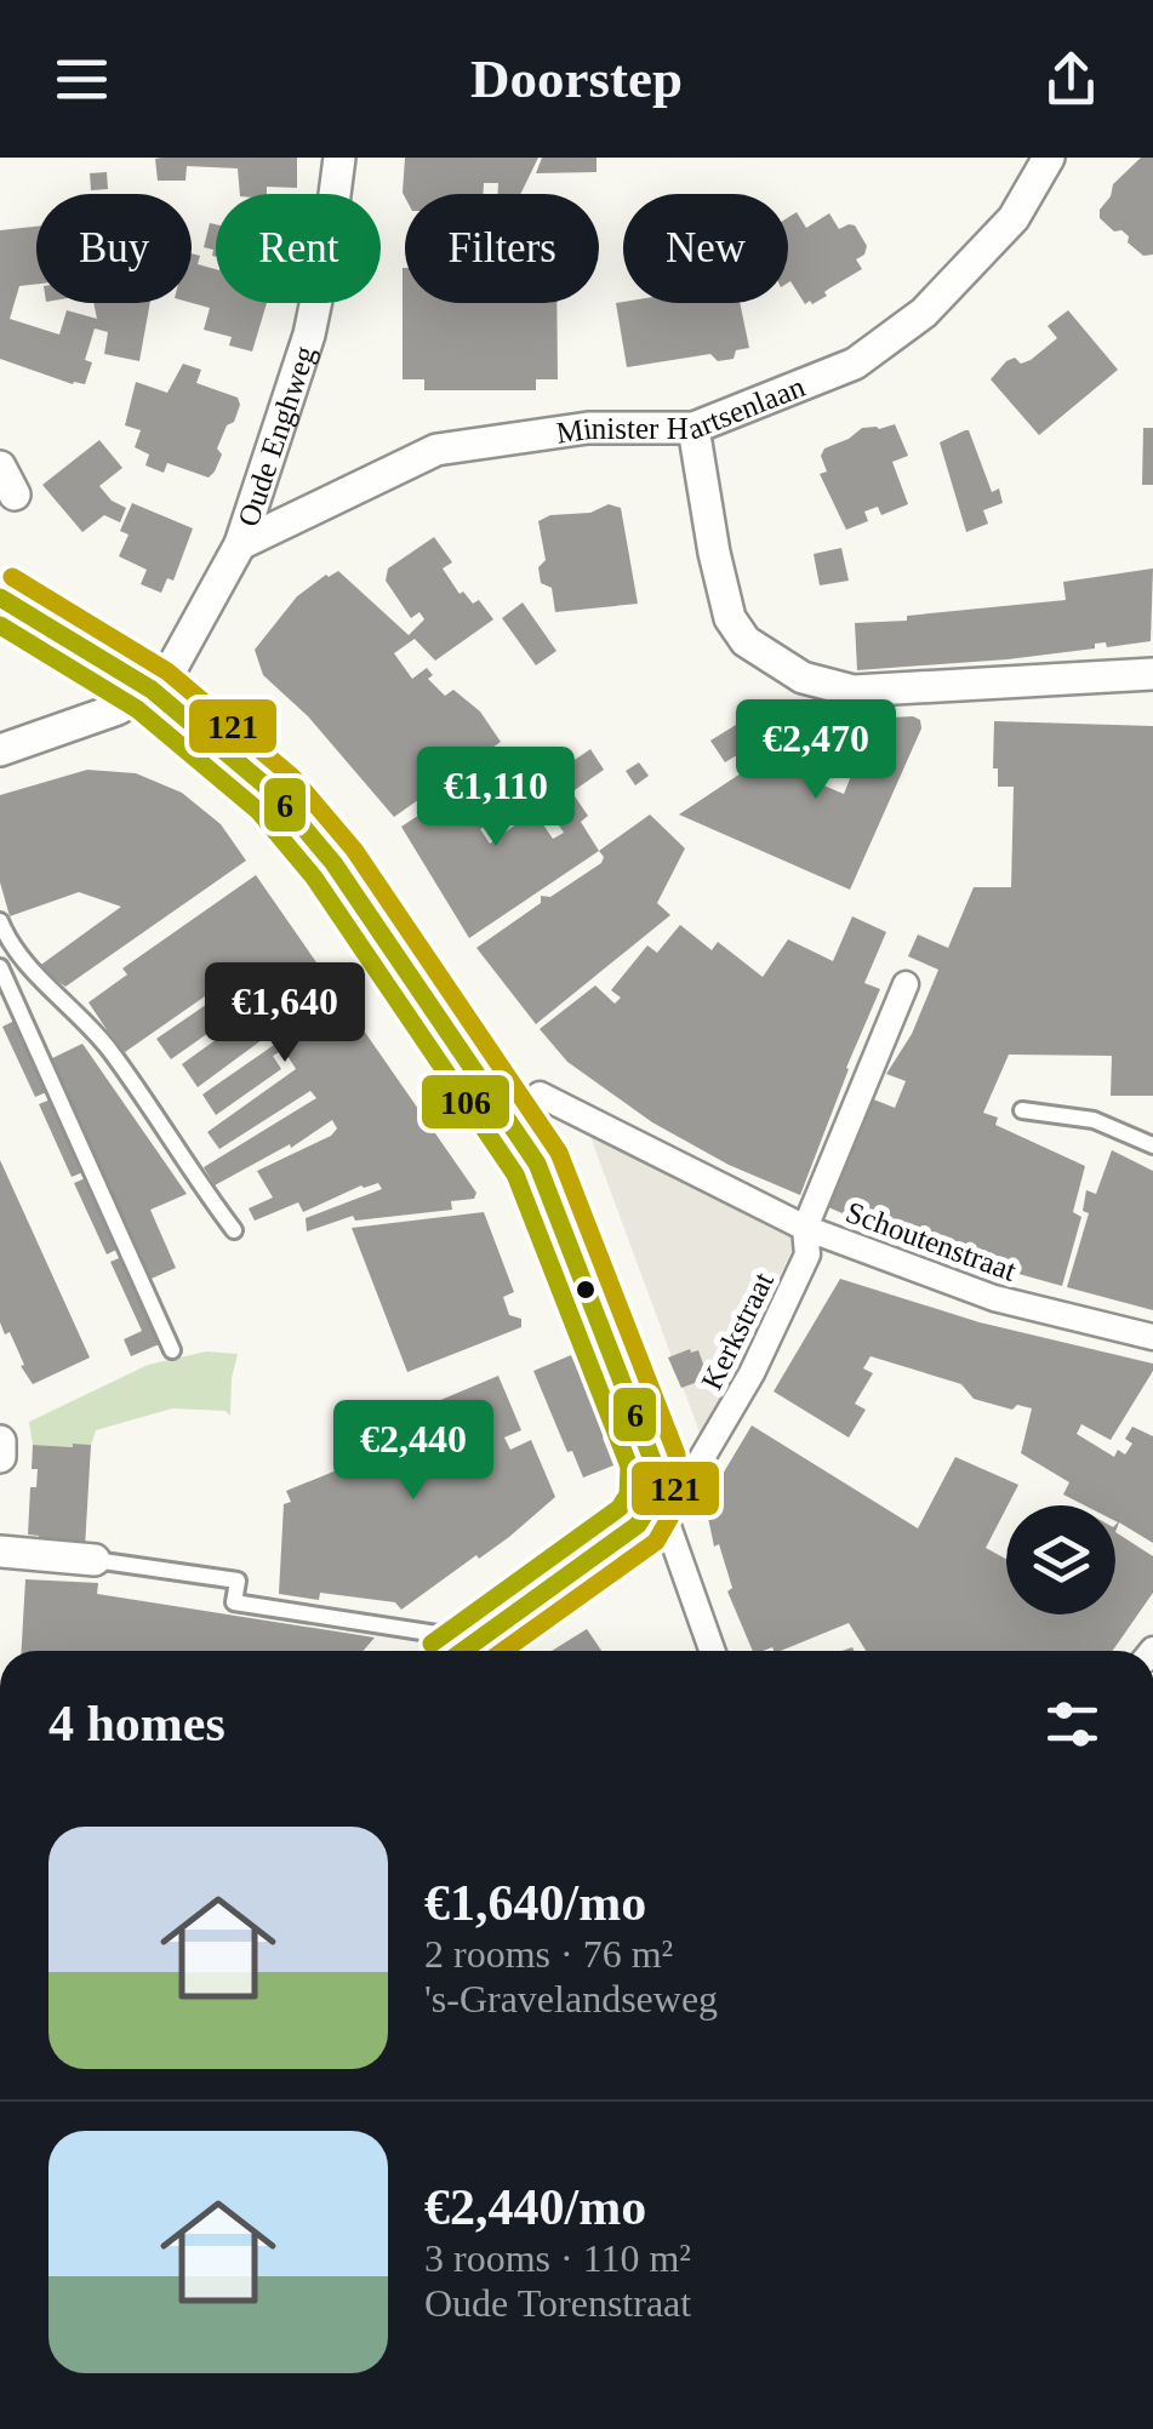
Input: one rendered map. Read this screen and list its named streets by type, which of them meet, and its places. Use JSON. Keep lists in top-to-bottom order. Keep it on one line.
{"streets":{"street":["Minister Hartsenlaan","Oude Enghweg","Schoutenstraat","Kerkstraat"]},"crossings":[["Minister Hartsenlaan","Oude Enghweg"],["Schoutenstraat","Kerkstraat"]],"lines":["transit line 121","transit line 6","transit line 106"],"page":{"header":"Doorstep","chip":["Buy","Rent","Filters","New"],"price":["€2,470","€1,110","€1,640","€2,440"],"heading":"4 homes","list":[{"name":"€1,640/mo","note":"2 rooms · 76 m² · 's-Gravelandseweg"},{"name":"€2,440/mo","note":"3 rooms · 110 m² · Oude Torenstraat"}]}}
